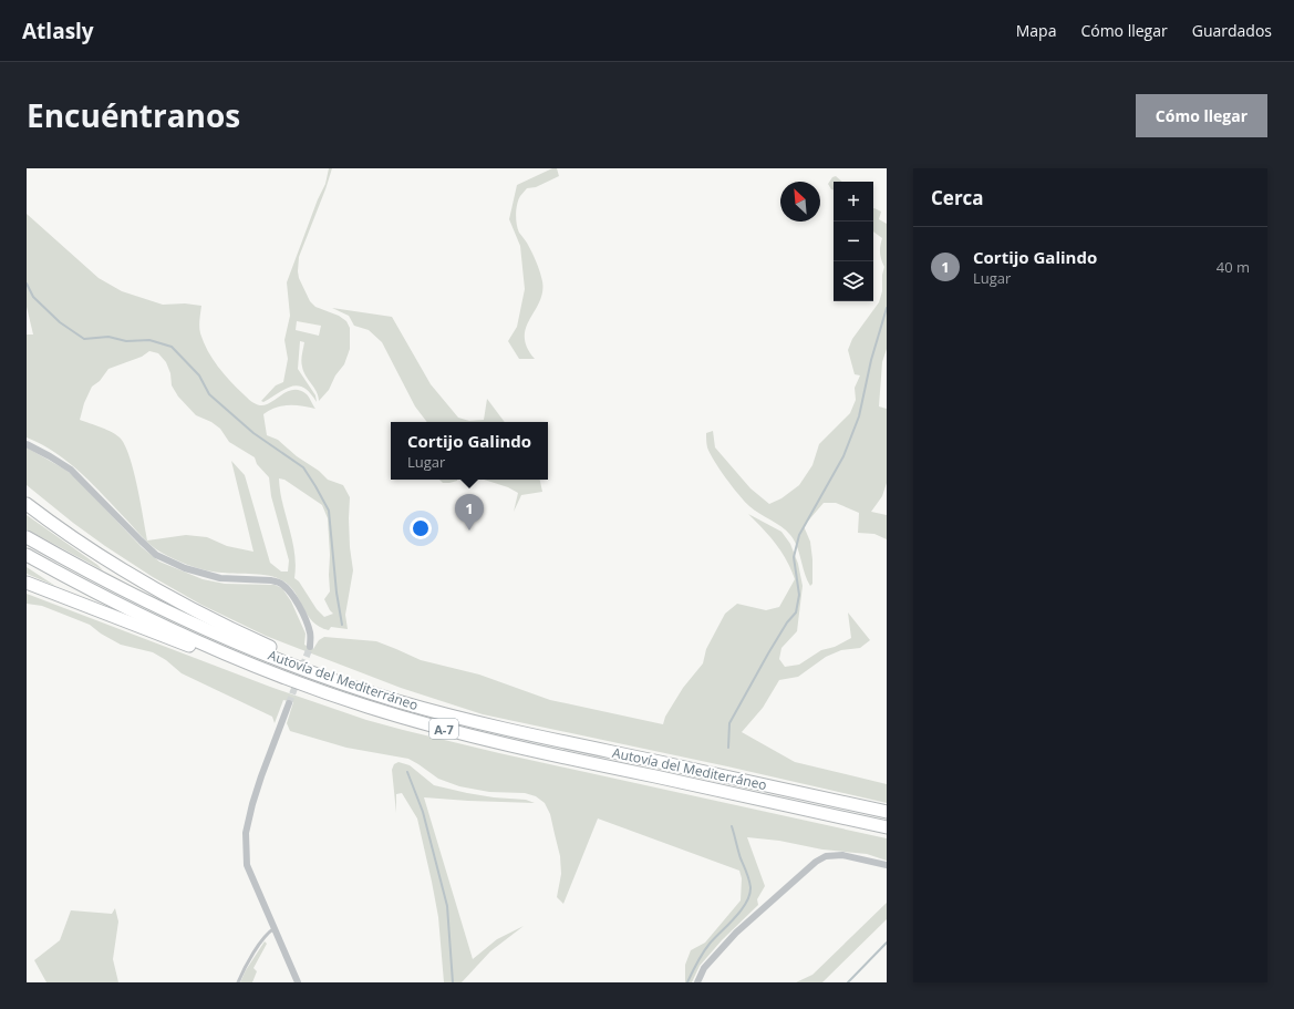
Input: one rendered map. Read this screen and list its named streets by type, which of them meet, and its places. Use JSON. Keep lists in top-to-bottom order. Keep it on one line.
{"streets":{"highway":["Autovía del Mediterráneo","A-7"]},"north":"top left","page":{"header":"Atlasly","nav":["Mapa","Cómo llegar","Guardados"],"title":"Encuéntranos","buttons":"Cómo llegar","heading":"Cerca","map_buttons":["+","−"],"list":[{"mark":"1","name":"Cortijo Galindo","note":"Lugar","value":"40 m"}],"popup":["Cortijo Galindo","Lugar"],"pins":"1"}}
